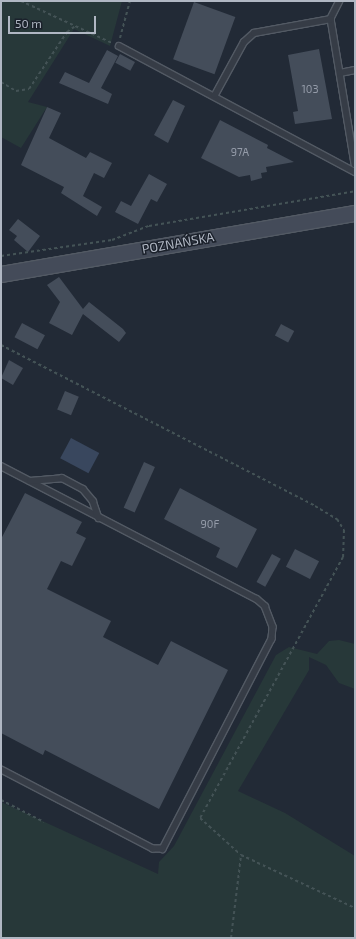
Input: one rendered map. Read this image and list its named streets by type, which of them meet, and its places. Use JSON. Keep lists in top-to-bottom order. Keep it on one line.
{"streets":{"street":["POZNAŃSKA"]},"house_numbers":["103","97A","90F"],"scale_bar":"50 m"}
